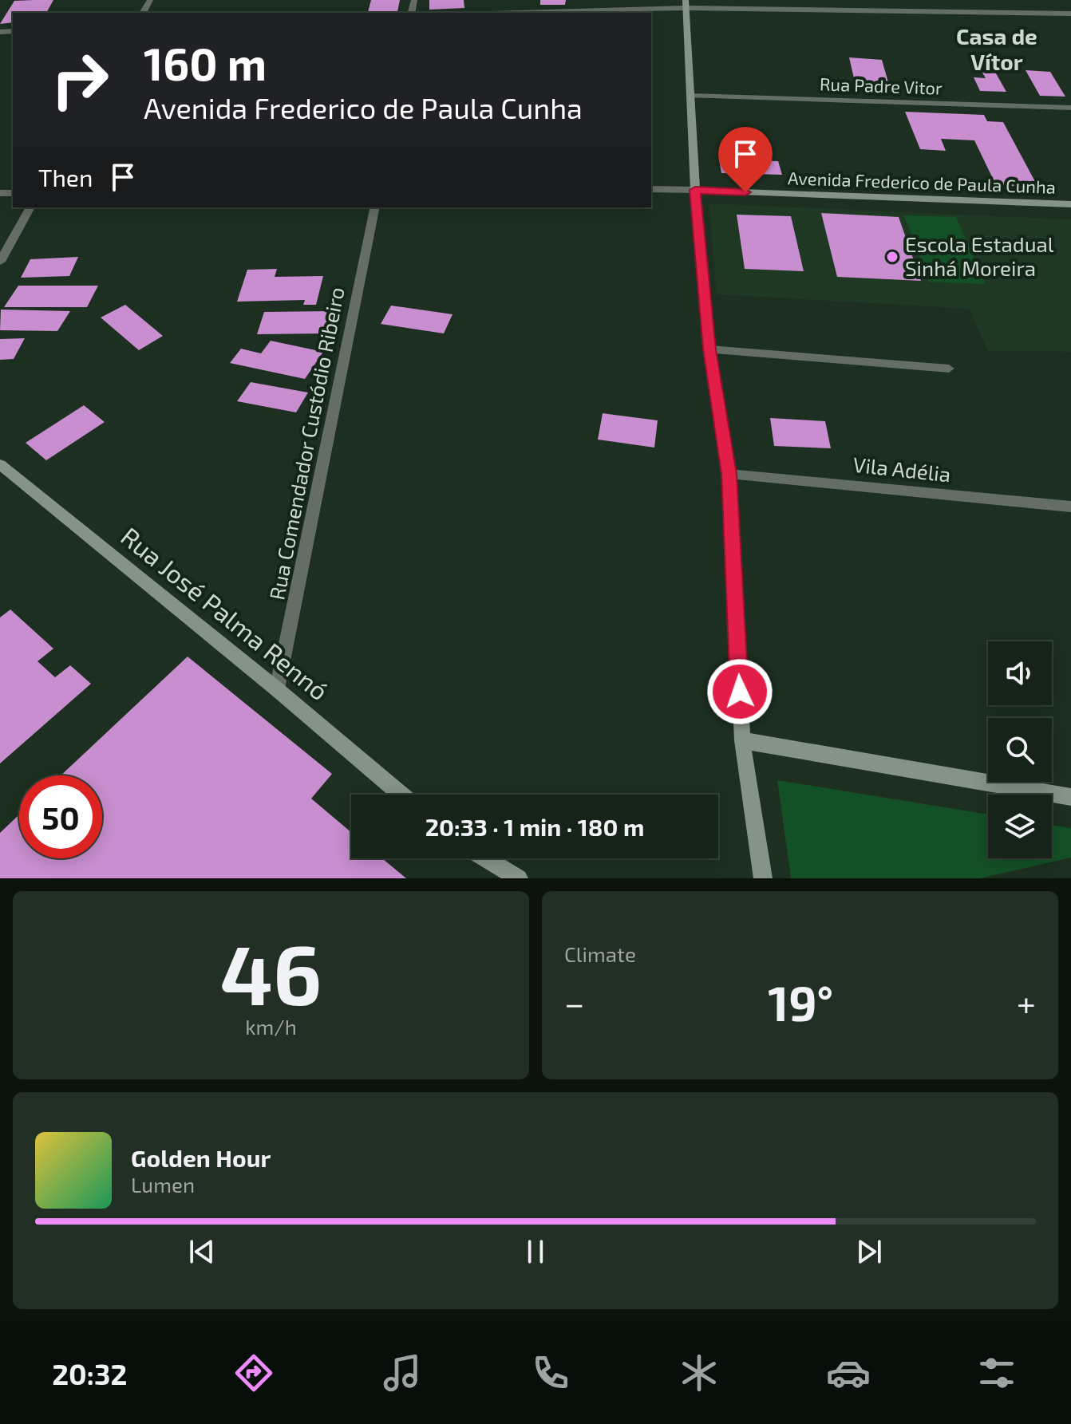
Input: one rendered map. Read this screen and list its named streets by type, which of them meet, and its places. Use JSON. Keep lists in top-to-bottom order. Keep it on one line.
{"streets":{"main road":["Avenida Frederico de Paula Cunha","Rua José Palma Rennó"],"street":["Rua Padre Vitor","Rua Comendador Custódio Ribeiro","Vila Adélia"]},"crossings":[["Rua Comendador Custódio Ribeiro","Rua José Palma Rennó"]],"districts":["Casa de Vítor"],"places":["Escola Estadual Sinhá Moreira"],"page":{"turn":["160 m","Avenida Frederico de Paula Cunha"],"then":"Then","limit":"50","trip":"20:33 · 1 min · 180 m","tile":[["46","km/h"],"Climate"],"heat":["−","19°","+"],"song":["Golden Hour","Lumen"],"tabs":"20:32"}}
